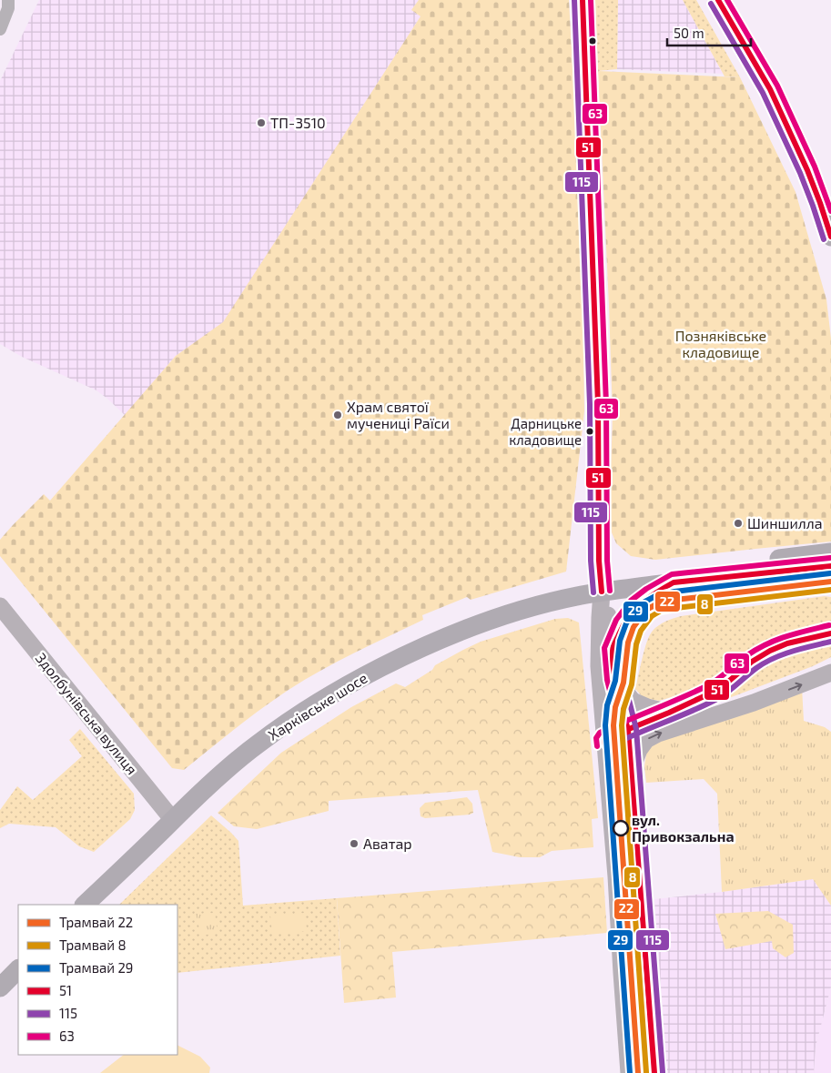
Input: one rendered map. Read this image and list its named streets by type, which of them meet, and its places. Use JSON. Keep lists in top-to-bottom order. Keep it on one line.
{"streets":{"main road":["Харківське шосе","Здолбунівська вулиця"]},"crossings":[["Харківське шосе","Здолбунівська вулиця"]],"parks":["Позняківське кладовище"],"places":["ТП-3510","Храм святої мучениці Раїси","Дарницьке кладовище","Шиншилла","вул. Привокзальна","Аватар"],"lines":["transit line 51","transit line 115","transit line 63","tram line 29","tram line 22","tram line 8"],"legend":["Трамвай 22","Трамвай 8","Трамвай 29","51","115","63"],"scale_bar":"50 m"}
